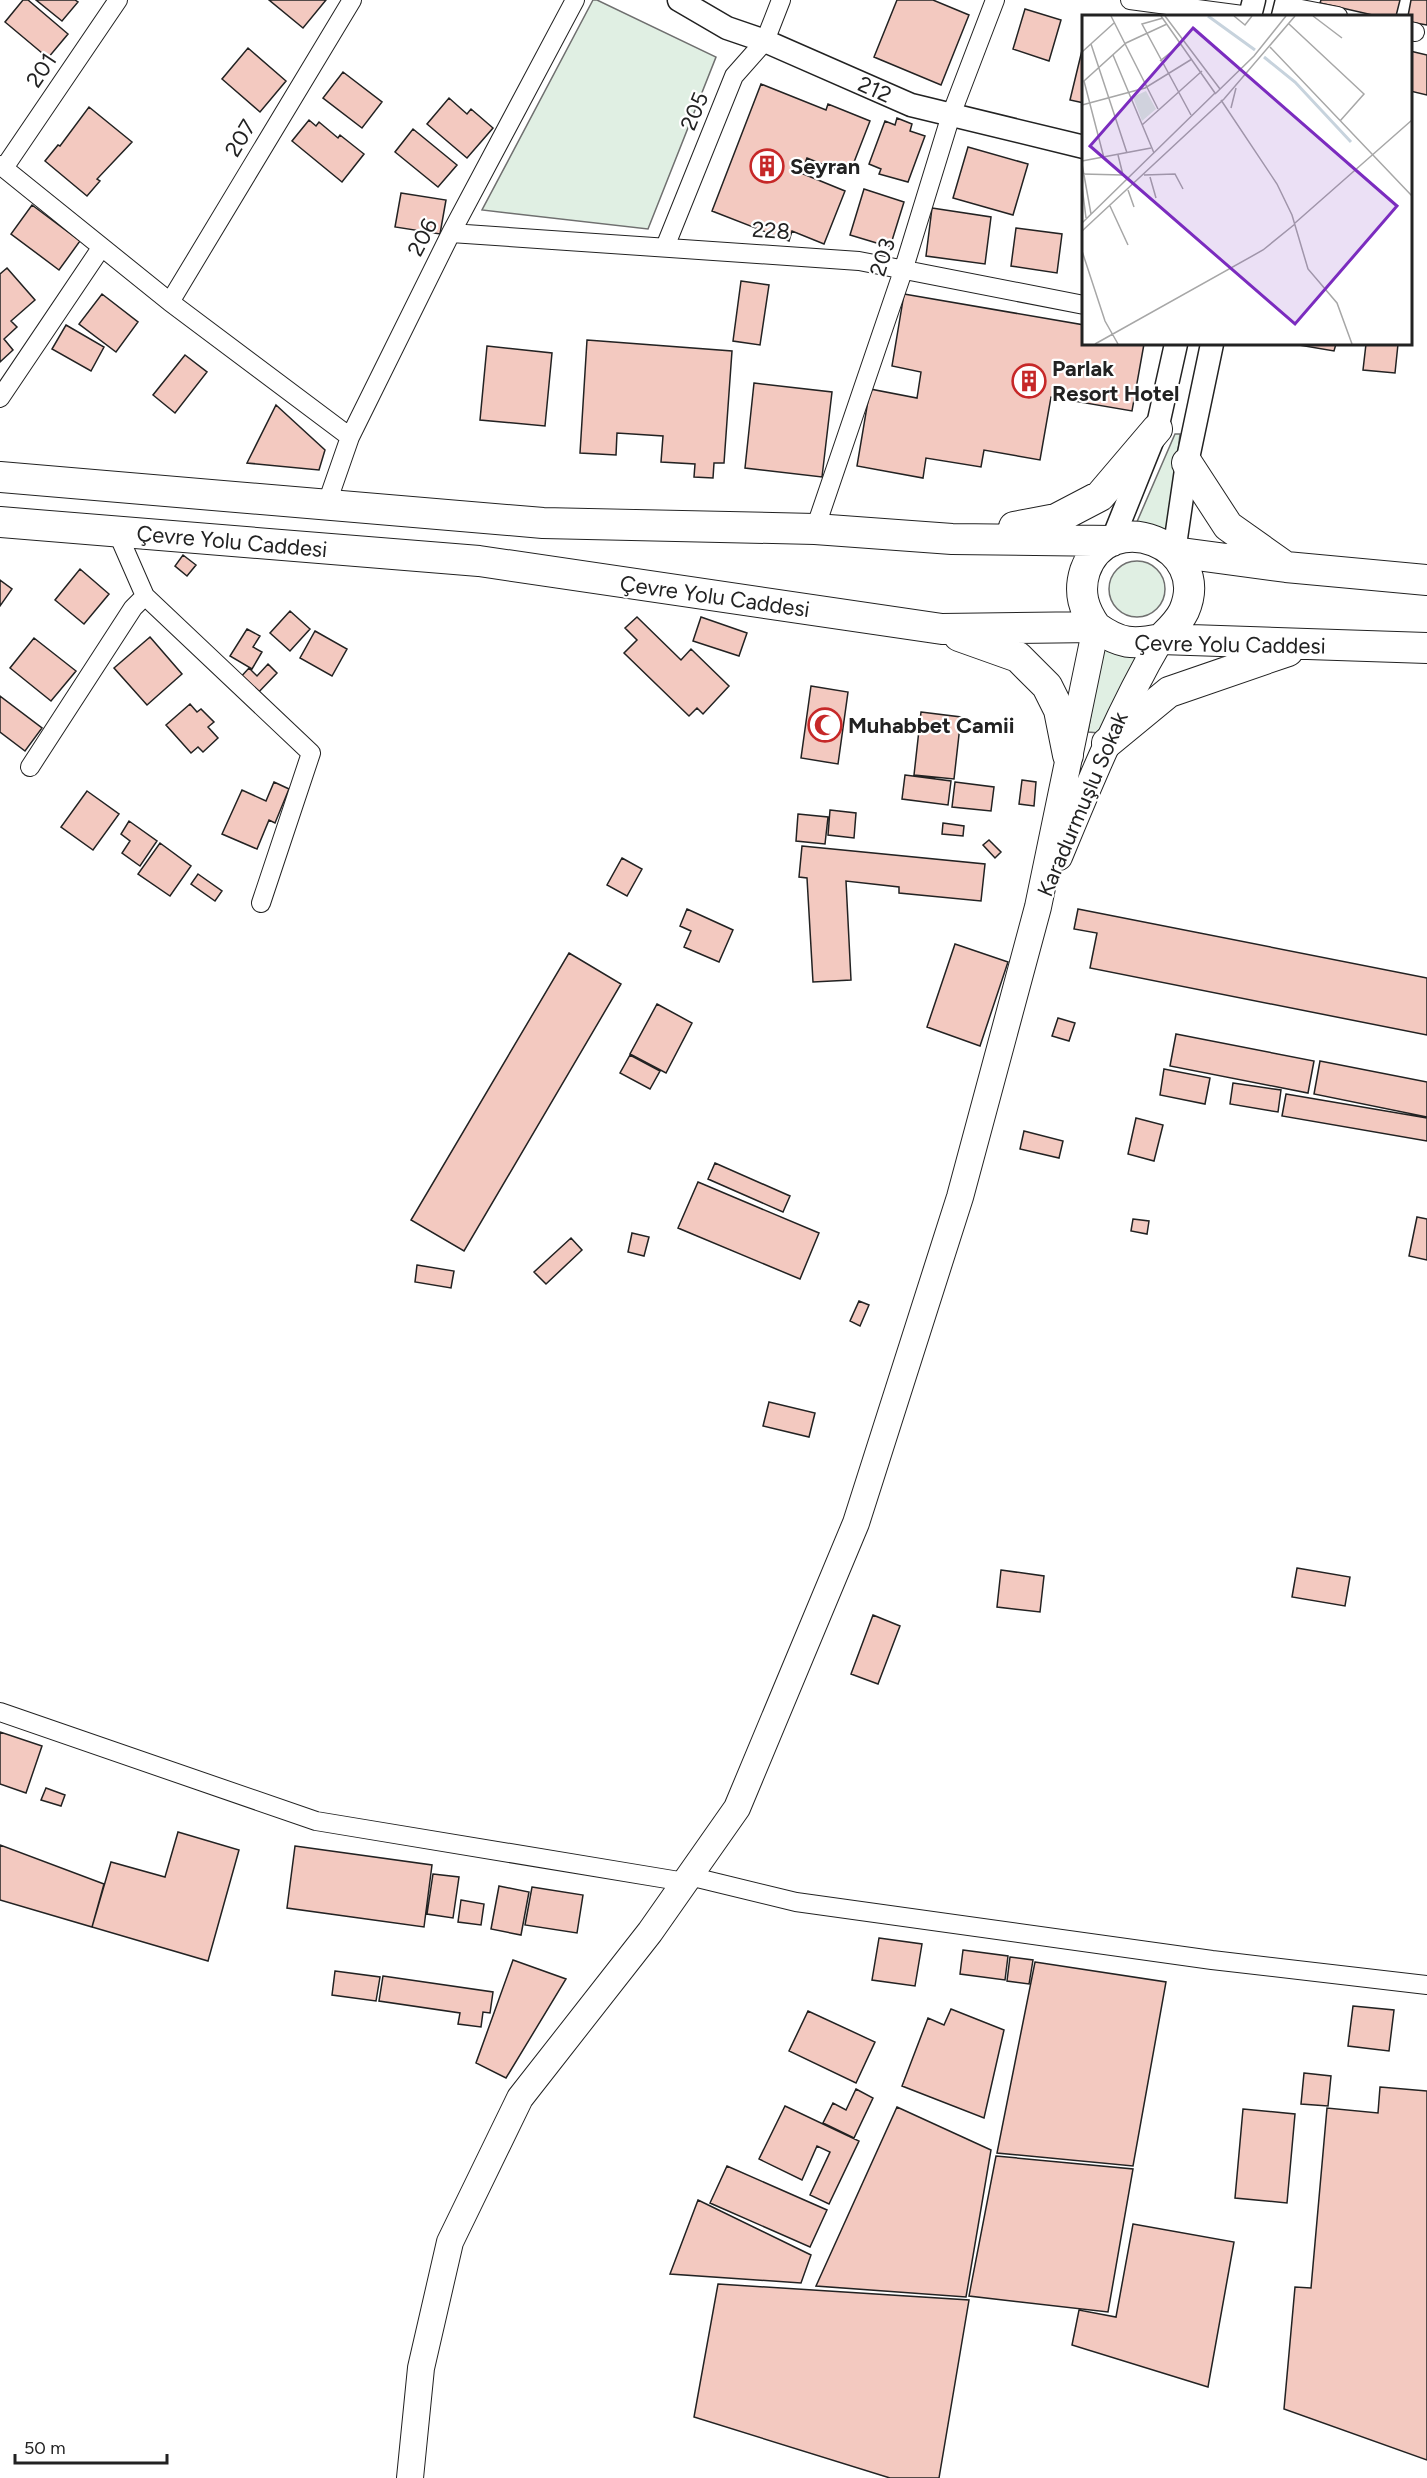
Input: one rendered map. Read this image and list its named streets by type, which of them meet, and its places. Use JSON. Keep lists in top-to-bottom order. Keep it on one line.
{"streets":{"highway":["Çevre Yolu Caddesi"],"main road":["Karadurmuşlu Sokak"],"street":["201","212","205","207","228","206","203"]},"crossings":[["212","205"],["212","203"],["205","228"],["228","206"],["228","203"],["206","Çevre Yolu Caddesi"],["203","Çevre Yolu Caddesi"],["Çevre Yolu Caddesi","Karadurmuşlu Sokak"]],"places":{"building":["Seyran","Parlak Resort Hotel"],"mosque":["Muhabbet Camii"]},"scale_bar":"50 m"}
